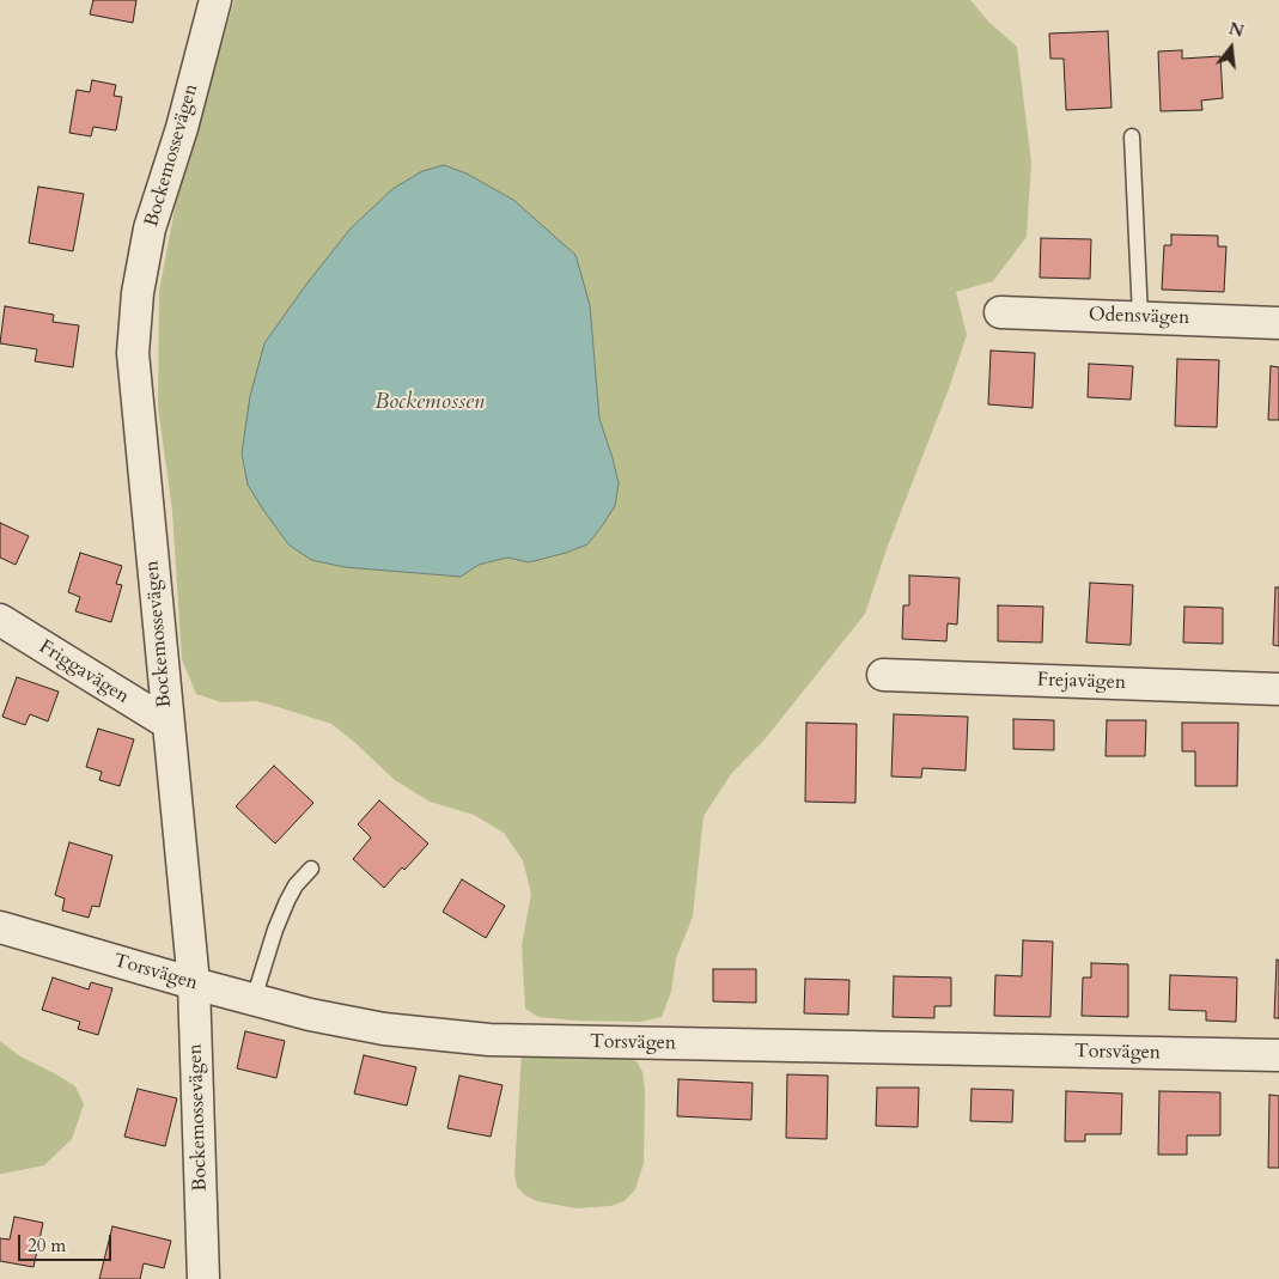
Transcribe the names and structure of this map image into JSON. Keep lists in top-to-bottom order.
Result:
{
  "streets": {
    "street": [
      "Bockemossevägen",
      "Odensvägen",
      "Friggavägen",
      "Frejavägen",
      "Torsvägen"
    ]
  },
  "crossings": [
    ["Bockemossevägen", "Friggavägen"],
    ["Bockemossevägen", "Torsvägen"]
  ],
  "water": ["Bockemossen"],
  "scale_bar": "20 m",
  "north": "top"
}
